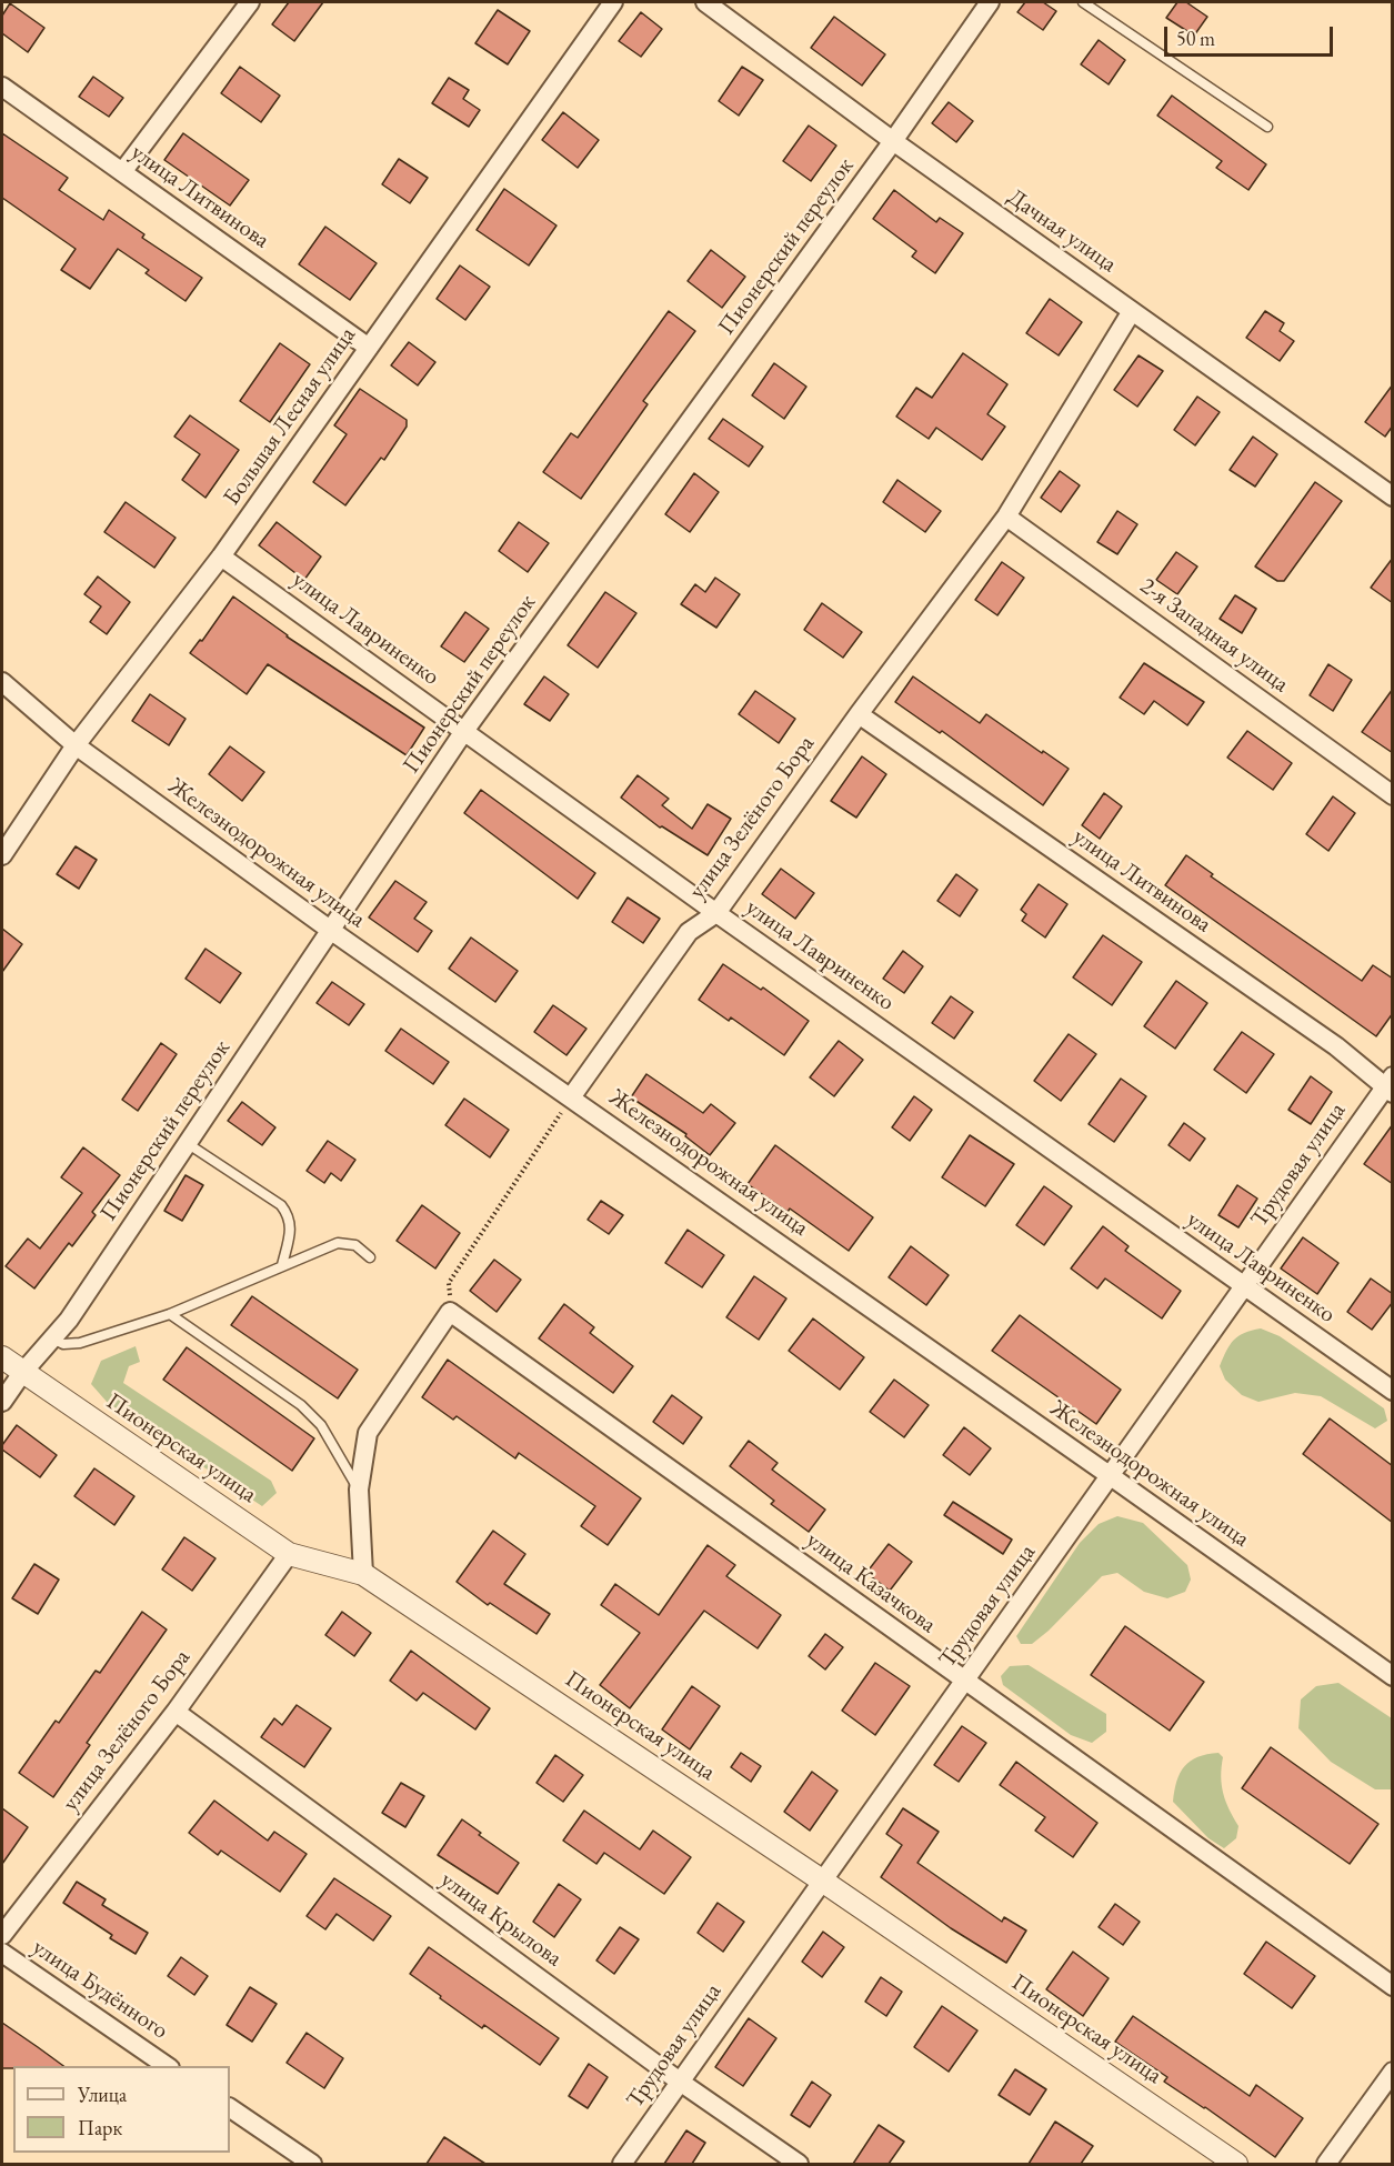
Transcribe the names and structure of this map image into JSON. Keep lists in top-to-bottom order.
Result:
{
  "streets": {
    "street": [
      "улица Литвинова",
      "Дачная улица",
      "Пионерский переулок",
      "Большая Лесная улица",
      "улица Лавриненко",
      "2-я Западная улица",
      "улица Зелёного Бора",
      "Железнодорожная улица",
      "Трудовая улица",
      "Пионерская улица",
      "улица Казачкова",
      "улица Крылова",
      "улица Будённого"
    ]
  },
  "crossings": [
    ["улица Литвинова", "Большая Лесная улица"],
    ["улица Литвинова", "улица Зелёного Бора"],
    ["улица Литвинова", "Трудовая улица"],
    ["Дачная улица", "Пионерский переулок"],
    ["Дачная улица", "улица Зелёного Бора"],
    ["Пионерский переулок", "улица Лавриненко"],
    ["Пионерский переулок", "Железнодорожная улица"],
    ["Пионерский переулок", "Пионерская улица"],
    ["Большая Лесная улица", "улица Лавриненко"],
    ["Большая Лесная улица", "Железнодорожная улица"],
    ["улица Лавриненко", "улица Зелёного Бора"],
    ["улица Лавриненко", "Трудовая улица"],
    ["2-я Западная улица", "улица Зелёного Бора"],
    ["улица Зелёного Бора", "Железнодорожная улица"],
    ["улица Зелёного Бора", "Пионерская улица"],
    ["улица Зелёного Бора", "улица Крылова"],
    ["Железнодорожная улица", "Трудовая улица"],
    ["Трудовая улица", "Пионерская улица"],
    ["Трудовая улица", "улица Казачкова"],
    ["Трудовая улица", "улица Крылова"]
  ],
  "legend": ["Улица", "Парк"],
  "scale_bar": "50 m"
}
